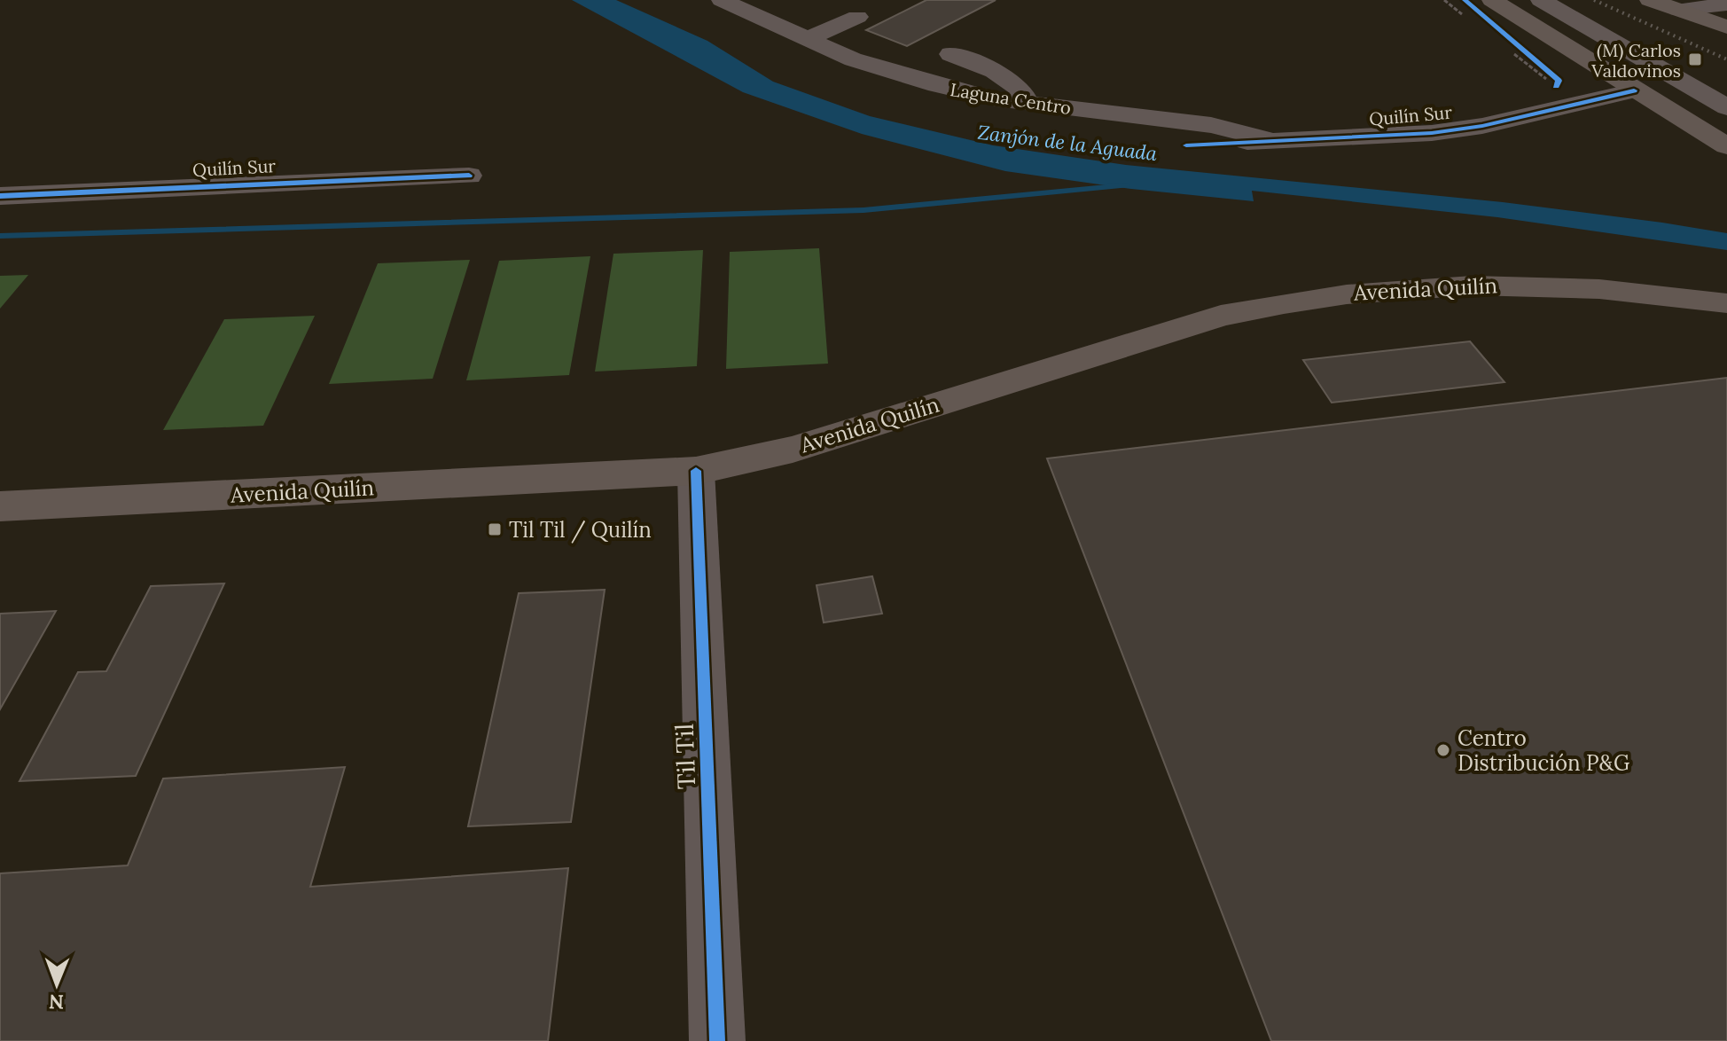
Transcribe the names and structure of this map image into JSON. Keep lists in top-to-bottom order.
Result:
{
  "streets": {
    "main road": ["Avenida Quilín"],
    "street": ["Laguna Centro", "Quilín Sur", "Til Til"]
  },
  "crossings": [
    ["Laguna Centro", "Quilín Sur"],
    ["Avenida Quilín", "Til Til"]
  ],
  "water": ["Zanjón de la Aguada"],
  "places": {
    "transit": ["(M) Carlos Valdovinos", "Til Til / Quilín"],
    "other": ["Centro Distribución P&G"]
  },
  "north": "bottom"
}
